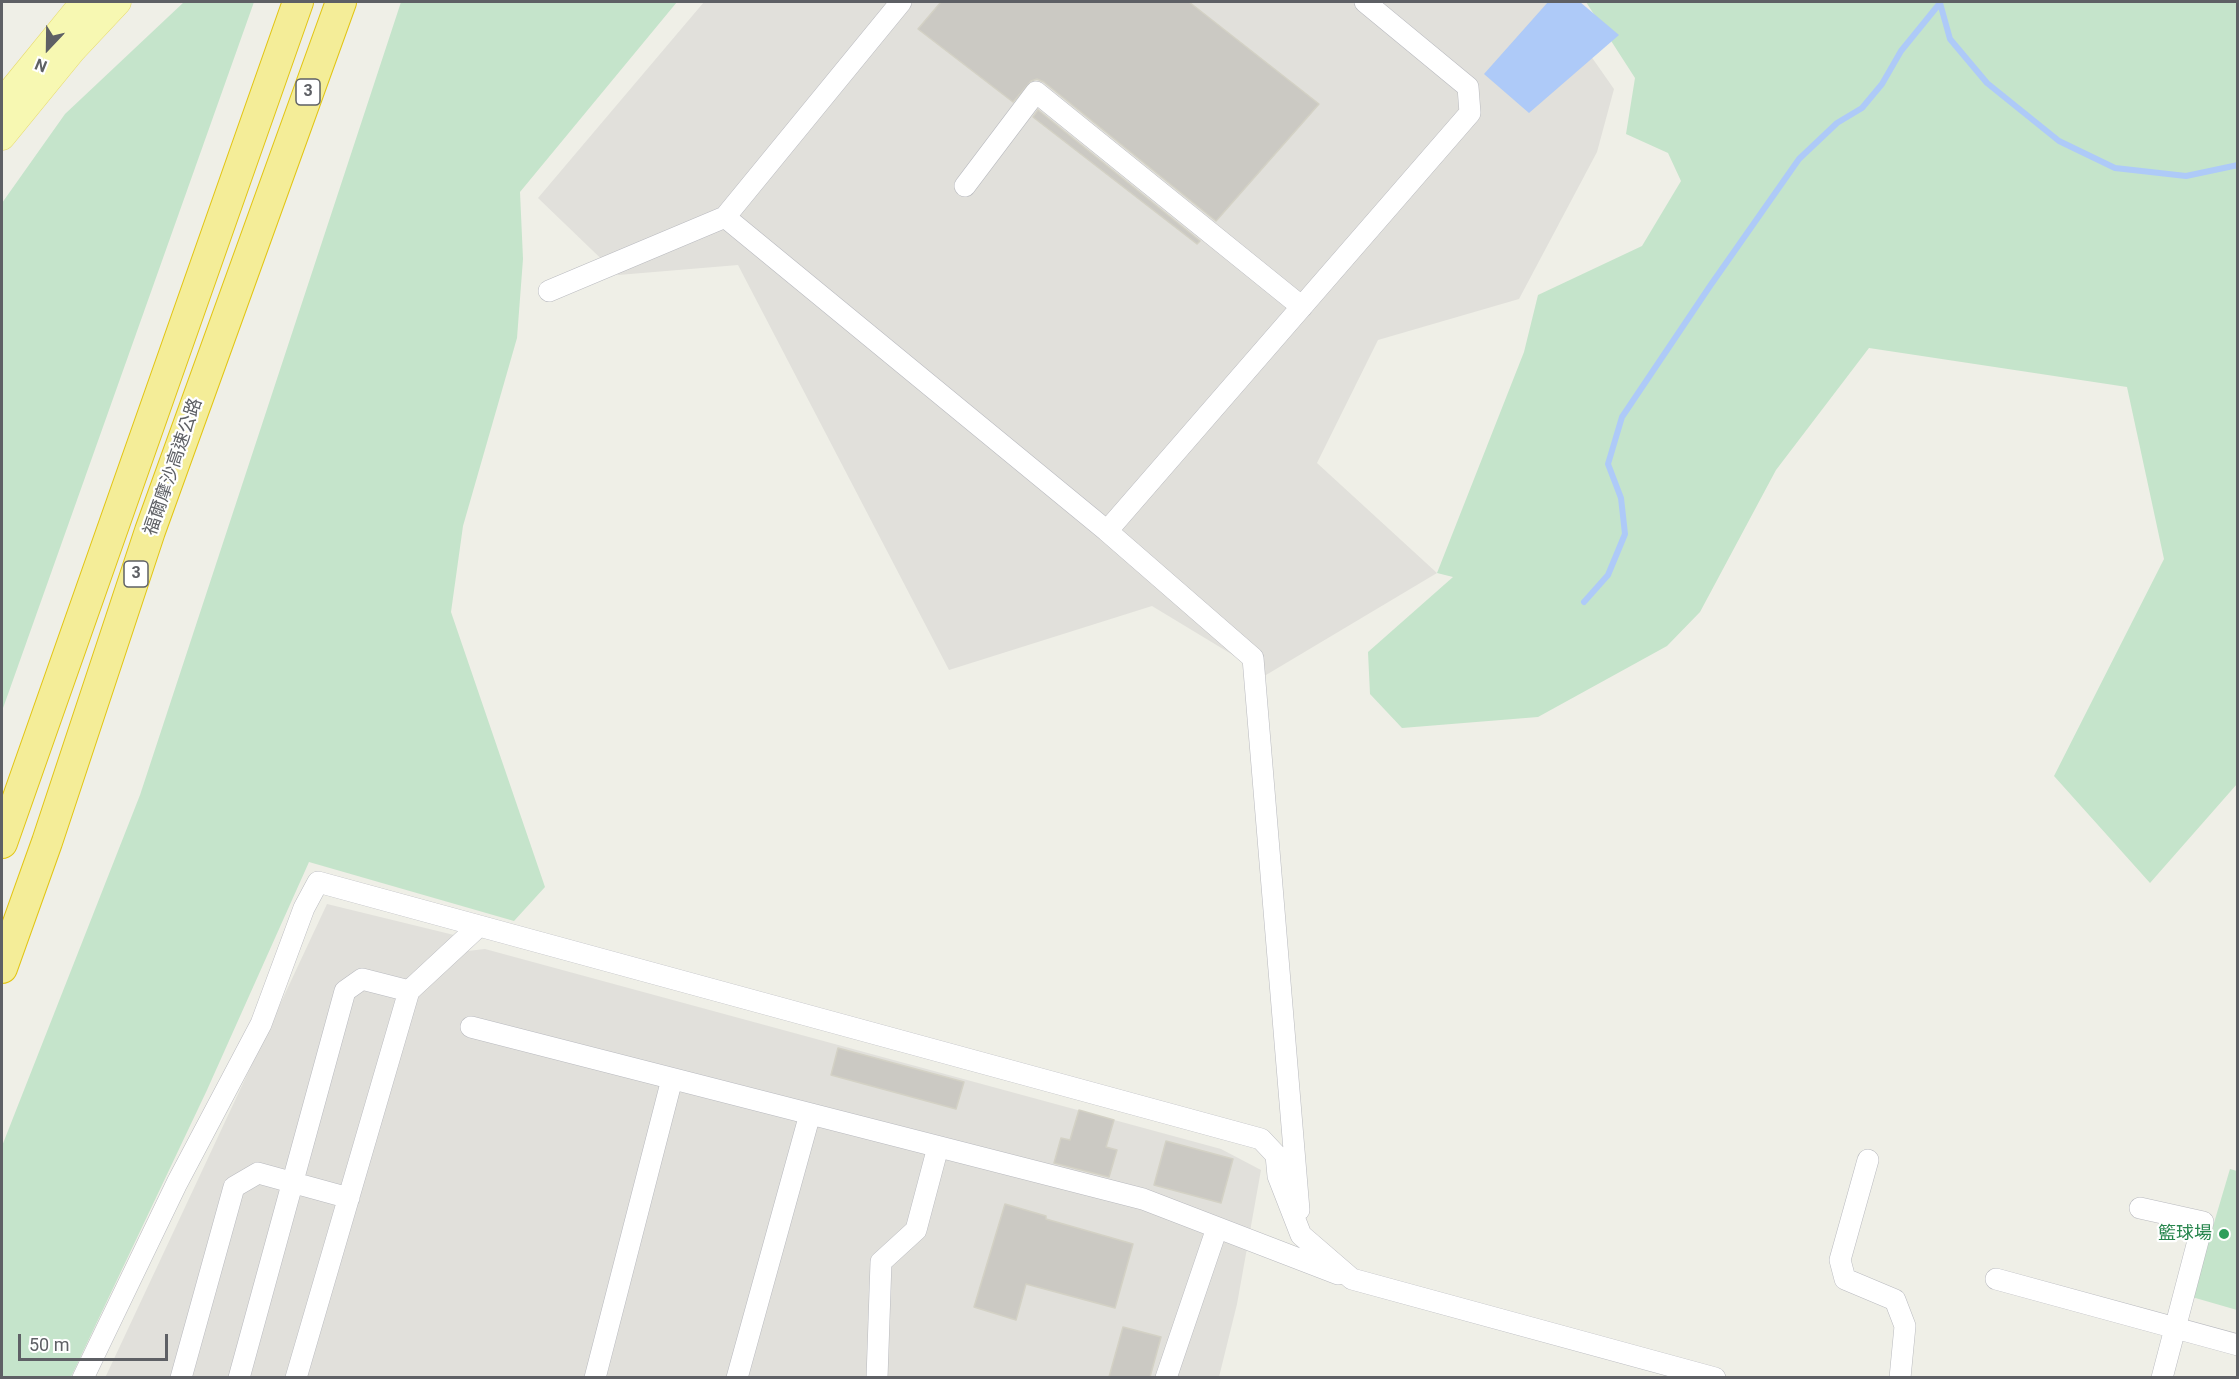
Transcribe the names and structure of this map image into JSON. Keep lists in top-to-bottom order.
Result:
{
  "streets": {
    "highway": ["3", "福爾摩沙高速公路"]
  },
  "places": ["籃球場"],
  "scale_bar": "50 m",
  "north": "bottom"
}
